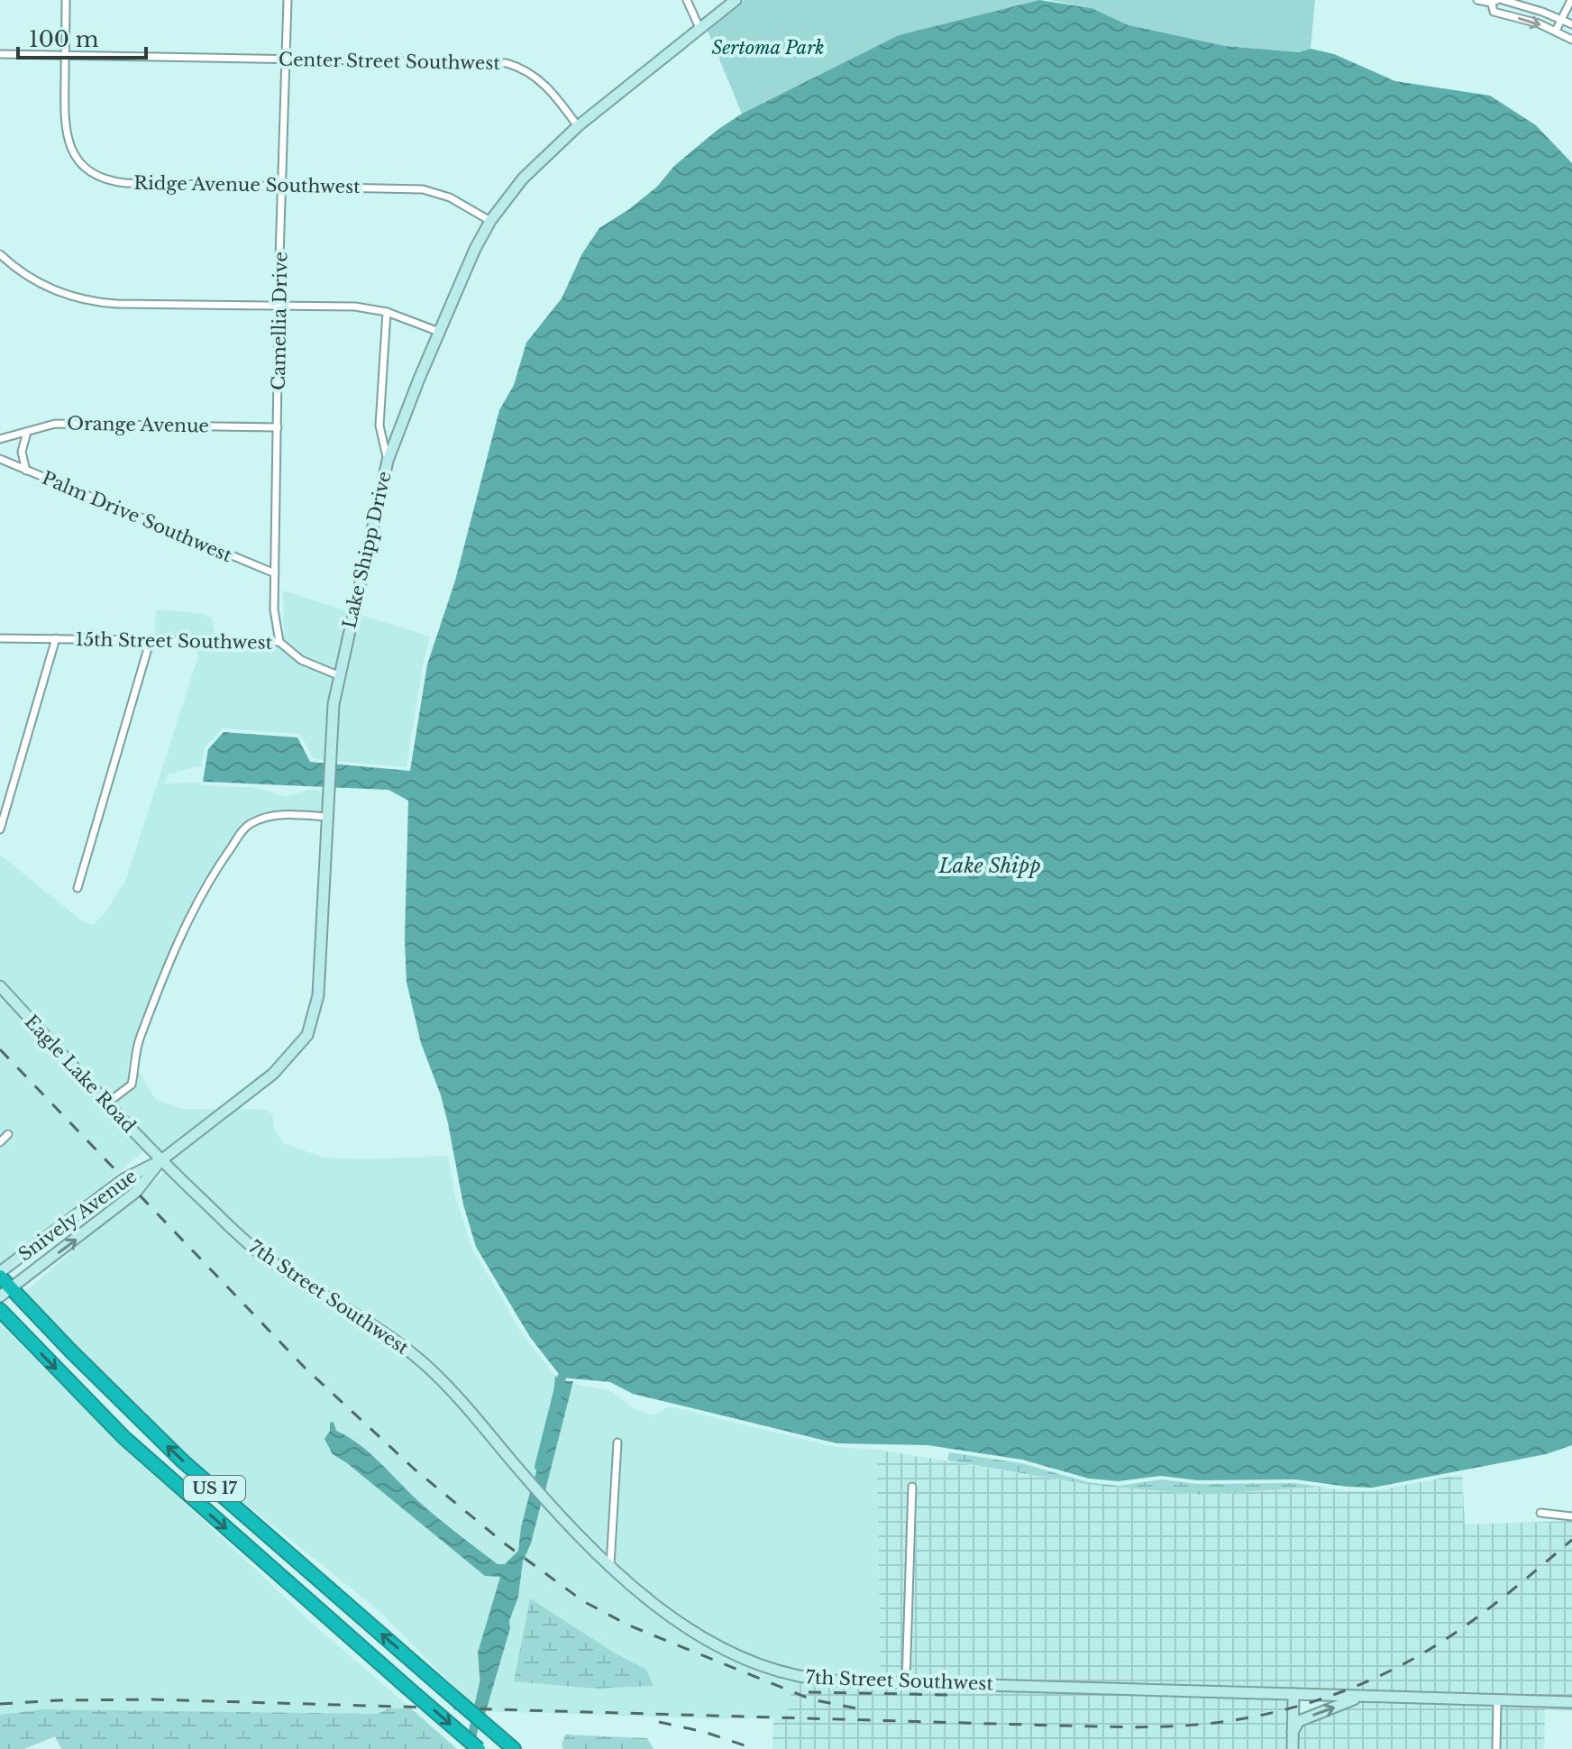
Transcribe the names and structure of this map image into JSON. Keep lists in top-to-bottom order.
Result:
{
  "streets": {
    "highway": ["US 17"],
    "street": [
      "Center Street Southwest",
      "Ridge Avenue Southwest",
      "Camellia Drive",
      "Orange Avenue",
      "Palm Drive Southwest",
      "Lake Shipp Drive",
      "15th Street Southwest",
      "Eagle Lake Road",
      "Snively Avenue",
      "7th Street Southwest"
    ]
  },
  "crossings": [
    ["Center Street Southwest", "Ridge Avenue Southwest"],
    ["Center Street Southwest", "Camellia Drive"],
    ["Center Street Southwest", "Lake Shipp Drive"],
    ["Ridge Avenue Southwest", "Camellia Drive"],
    ["Ridge Avenue Southwest", "Lake Shipp Drive"],
    ["Camellia Drive", "Orange Avenue"],
    ["Camellia Drive", "Palm Drive Southwest"],
    ["Camellia Drive", "15th Street Southwest"],
    ["Lake Shipp Drive", "15th Street Southwest"],
    ["Lake Shipp Drive", "Eagle Lake Road"],
    ["Lake Shipp Drive", "Snively Avenue"],
    ["Lake Shipp Drive", "7th Street Southwest"],
    ["Eagle Lake Road", "Snively Avenue"],
    ["Eagle Lake Road", "7th Street Southwest"],
    ["Snively Avenue", "7th Street Southwest"],
    ["Snively Avenue", "US 17"]
  ],
  "water": ["Lake Shipp"],
  "parks": ["Sertoma Park"],
  "scale_bar": "100 m"
}
